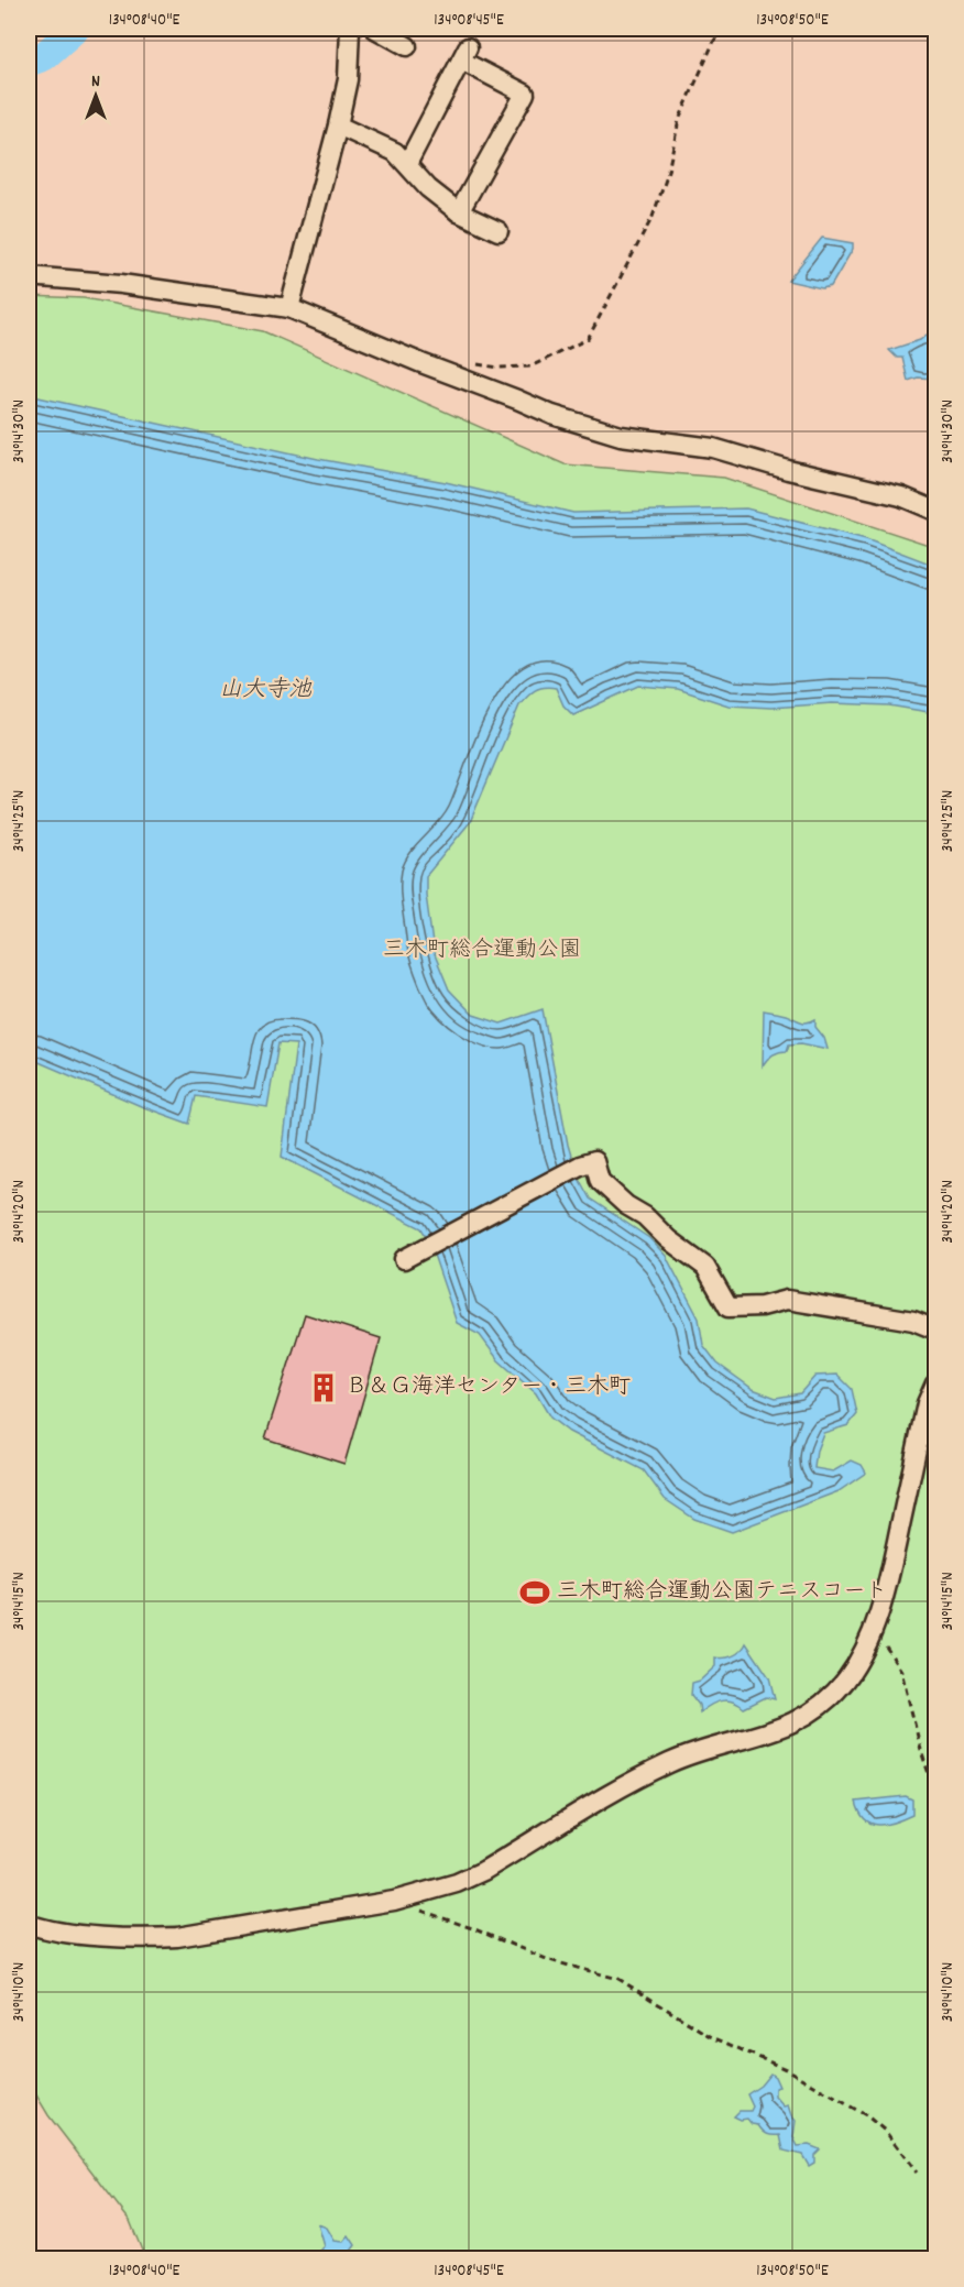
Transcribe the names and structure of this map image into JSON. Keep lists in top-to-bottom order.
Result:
{
  "water": ["山大寺池"],
  "parks": ["三木町総合運動公園"],
  "places": {
    "building": ["Ｂ＆Ｇ海洋センター・三木町"],
    "sports": ["三木町総合運動公園テニスコート"]
  },
  "north": "top",
  "coordinates": [
    "134°08'40\"E",
    "134°08'45\"E",
    "134°08'50\"E",
    "34°14'30\"N",
    "34°14'25\"N",
    "34°14'20\"N",
    "34°14'15\"N",
    "34°14'10\"N"
  ]
}
